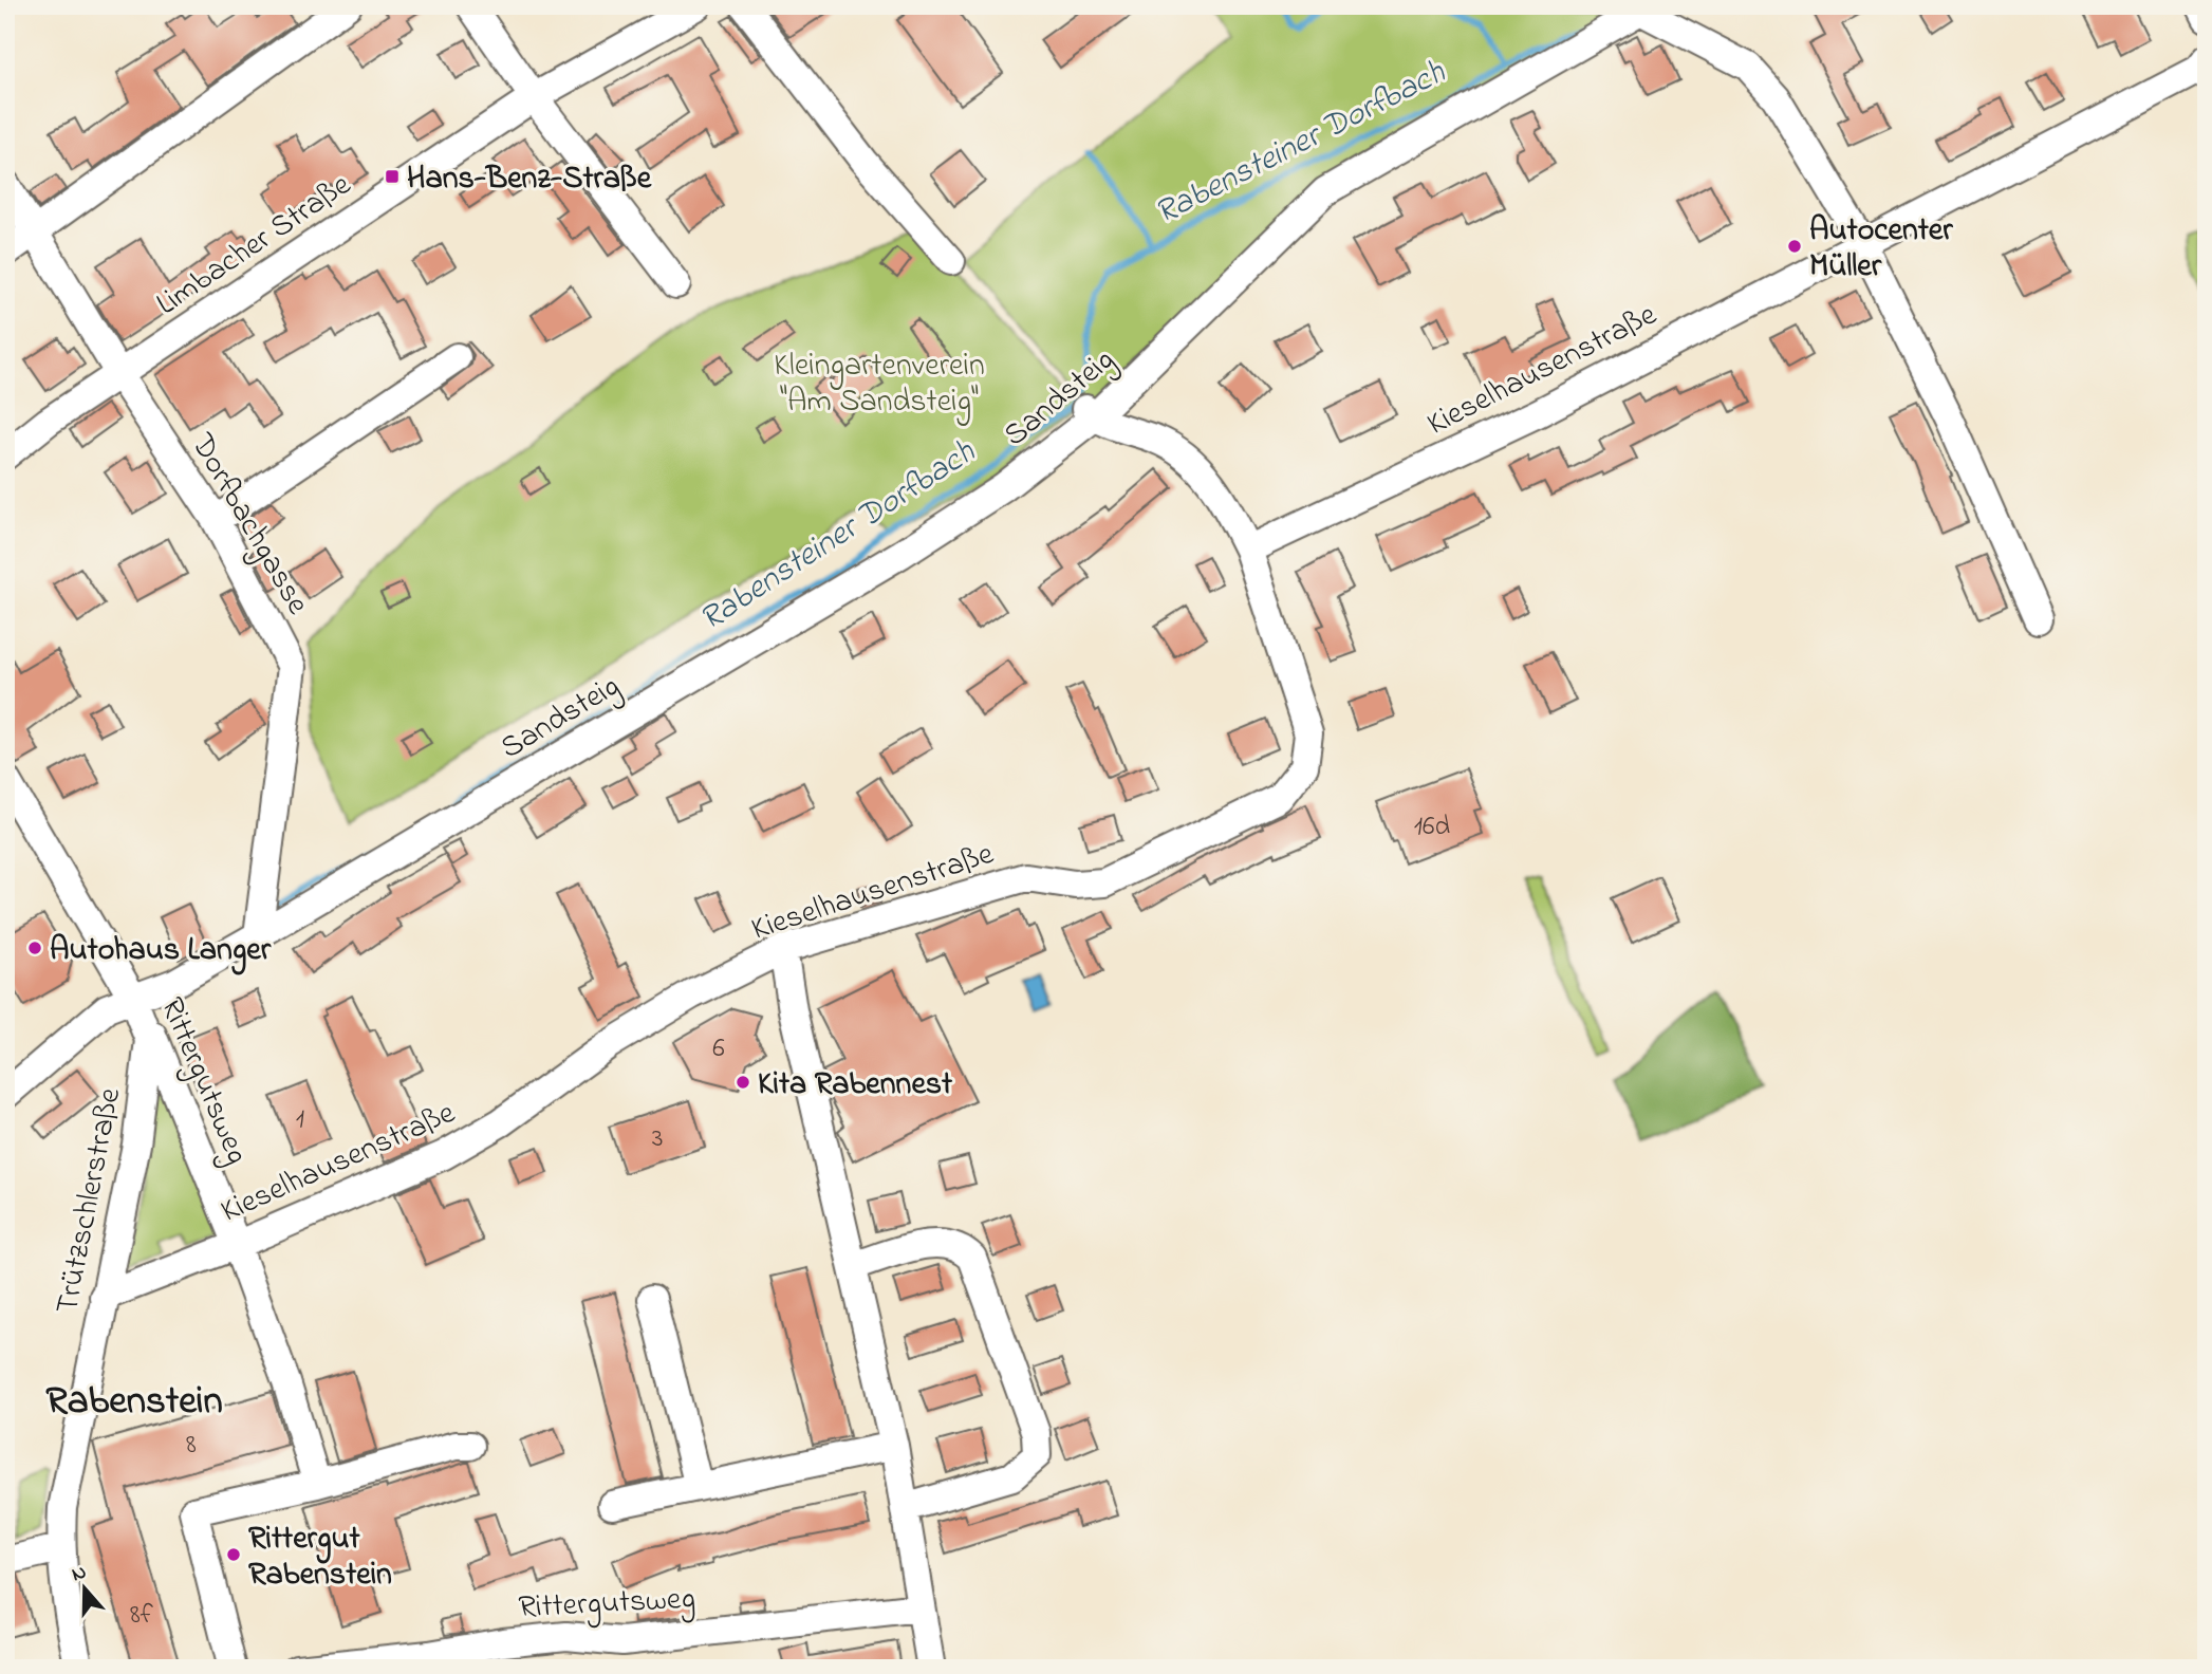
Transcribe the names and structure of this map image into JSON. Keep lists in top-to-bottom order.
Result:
{
  "streets": {
    "street": [
      "Limbacher Straße",
      "Kieselhausenstraße",
      "Sandsteig",
      "Dorfbachgasse",
      "Rittergutsweg",
      "Trützschlerstraße"
    ]
  },
  "crossings": [
    ["Limbacher Straße", "Dorfbachgasse"],
    ["Kieselhausenstraße", "Sandsteig"],
    ["Kieselhausenstraße", "Rittergutsweg"],
    ["Kieselhausenstraße", "Trützschlerstraße"],
    ["Sandsteig", "Dorfbachgasse"],
    ["Sandsteig", "Rittergutsweg"],
    ["Sandsteig", "Trützschlerstraße"],
    ["Rittergutsweg", "Trützschlerstraße"]
  ],
  "districts": ["Rabenstein"],
  "water": ["Rabensteiner Dorfbach"],
  "parks": ["Kleingartenverein \"Am Sandsteig\""],
  "places": {
    "transit": ["Hans-Benz-Straße"],
    "other": [
      "Autocenter Müller",
      "Autohaus Langer",
      "Kita Rabennest",
      "Rittergut Rabenstein"
    ]
  },
  "house_numbers": [
    "16d",
    "6",
    "1",
    "3",
    "8",
    "8f"
  ],
  "north": "top"
}
